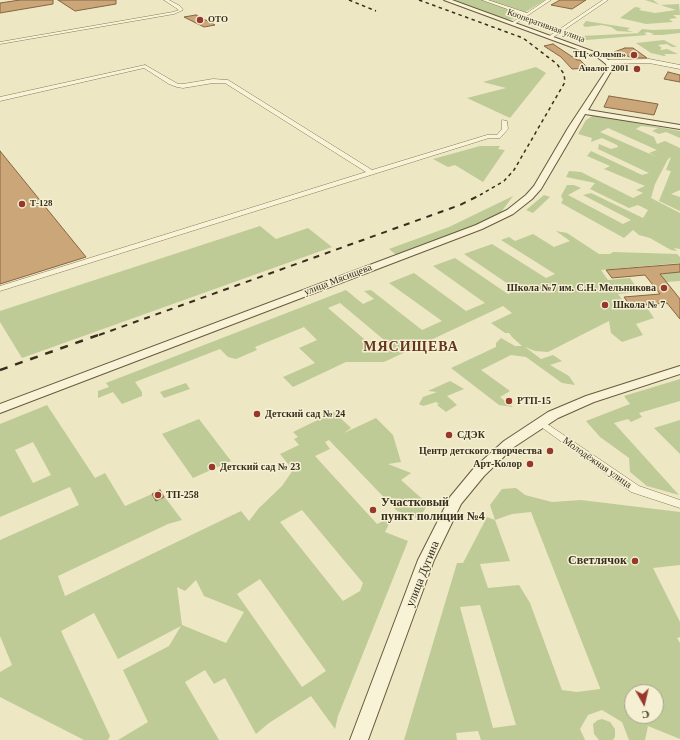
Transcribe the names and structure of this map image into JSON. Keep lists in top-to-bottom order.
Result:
{
  "streets": {
    "main road": ["Кооперативная улица", "улица Мясищева", "улица Дугина"],
    "street": ["Молодёжная улица"]
  },
  "crossings": [
    ["Кооперативная улица", "улица Мясищева"],
    ["Молодёжная улица", "улица Дугина"]
  ],
  "districts": ["МЯСИЩЕВА"],
  "places": [
    "ОТО",
    "ТЦ «Олимп»",
    "Аналог 2001",
    "Т-128",
    "Школа №7 им. С.Н. Мельникова",
    "Школа № 7",
    "РТП-15",
    "Детский сад № 24",
    "СДЭК",
    "Центр детского творчества",
    "Арт-Колор",
    "Детский сад № 23",
    "ТП-258",
    "Участковый пункт полиции №4",
    "Светлячок"
  ],
  "north": "bottom"
}
